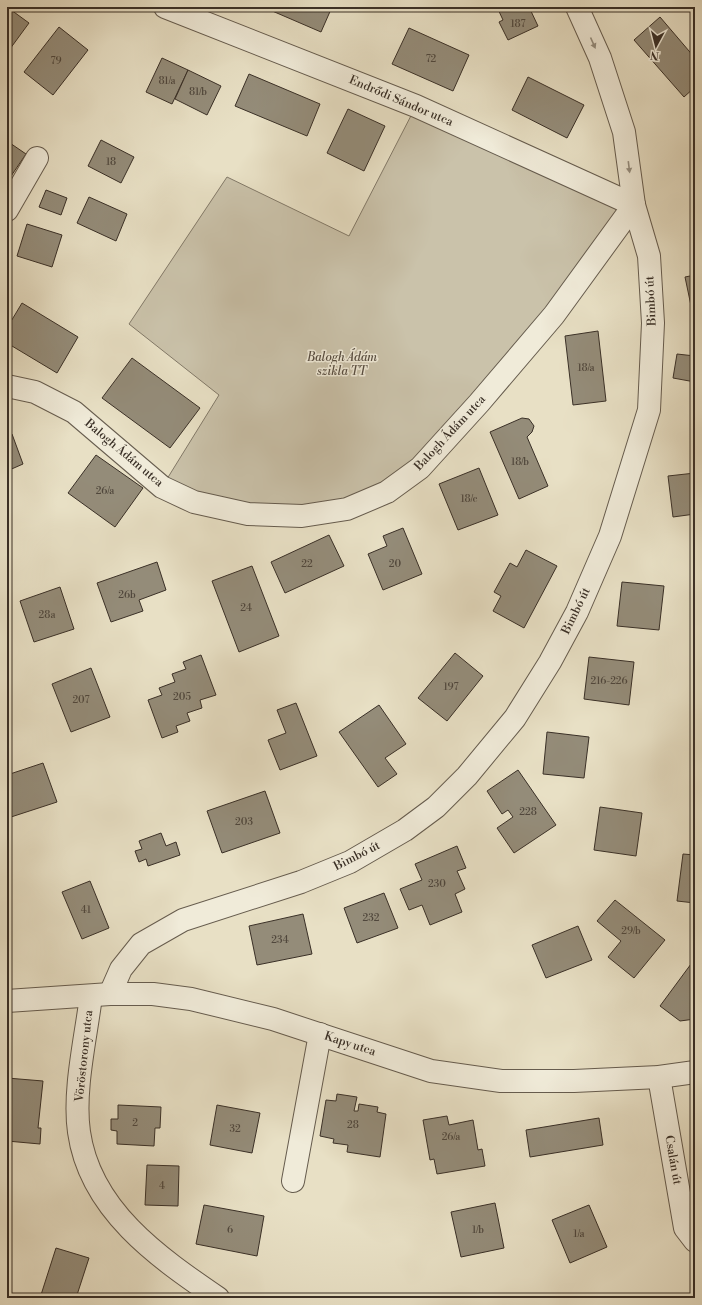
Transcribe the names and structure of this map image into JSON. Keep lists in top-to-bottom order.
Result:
{
  "streets": {
    "street": [
      "Endrődi Sándor utca",
      "Bimbó út",
      "Balogh Ádám utca",
      "Kapy utca",
      "Vöröstorony utca",
      "Csalán út"
    ]
  },
  "crossings": [
    ["Endrődi Sándor utca", "Bimbó út"],
    ["Endrődi Sándor utca", "Balogh Ádám utca"],
    ["Bimbó út", "Balogh Ádám utca"],
    ["Bimbó út", "Kapy utca"],
    ["Bimbó út", "Vöröstorony utca"],
    ["Kapy utca", "Vöröstorony utca"],
    ["Kapy utca", "Csalán út"]
  ],
  "parks": ["Balogh Ádám szikla TT"],
  "house_numbers": [
    "187",
    "72",
    "79",
    "81/a",
    "81/b",
    "18",
    "18/a",
    "18/b",
    "26/a",
    "18/c",
    "22",
    "20",
    "26b",
    "24",
    "28a",
    "216-226",
    "197",
    "205",
    "207",
    "228",
    "203",
    "230",
    "41",
    "232",
    "29/b",
    "234",
    "2",
    "28",
    "32",
    "26/a",
    "4",
    "6",
    "1/b",
    "1/a"
  ],
  "north": "bottom"
}
